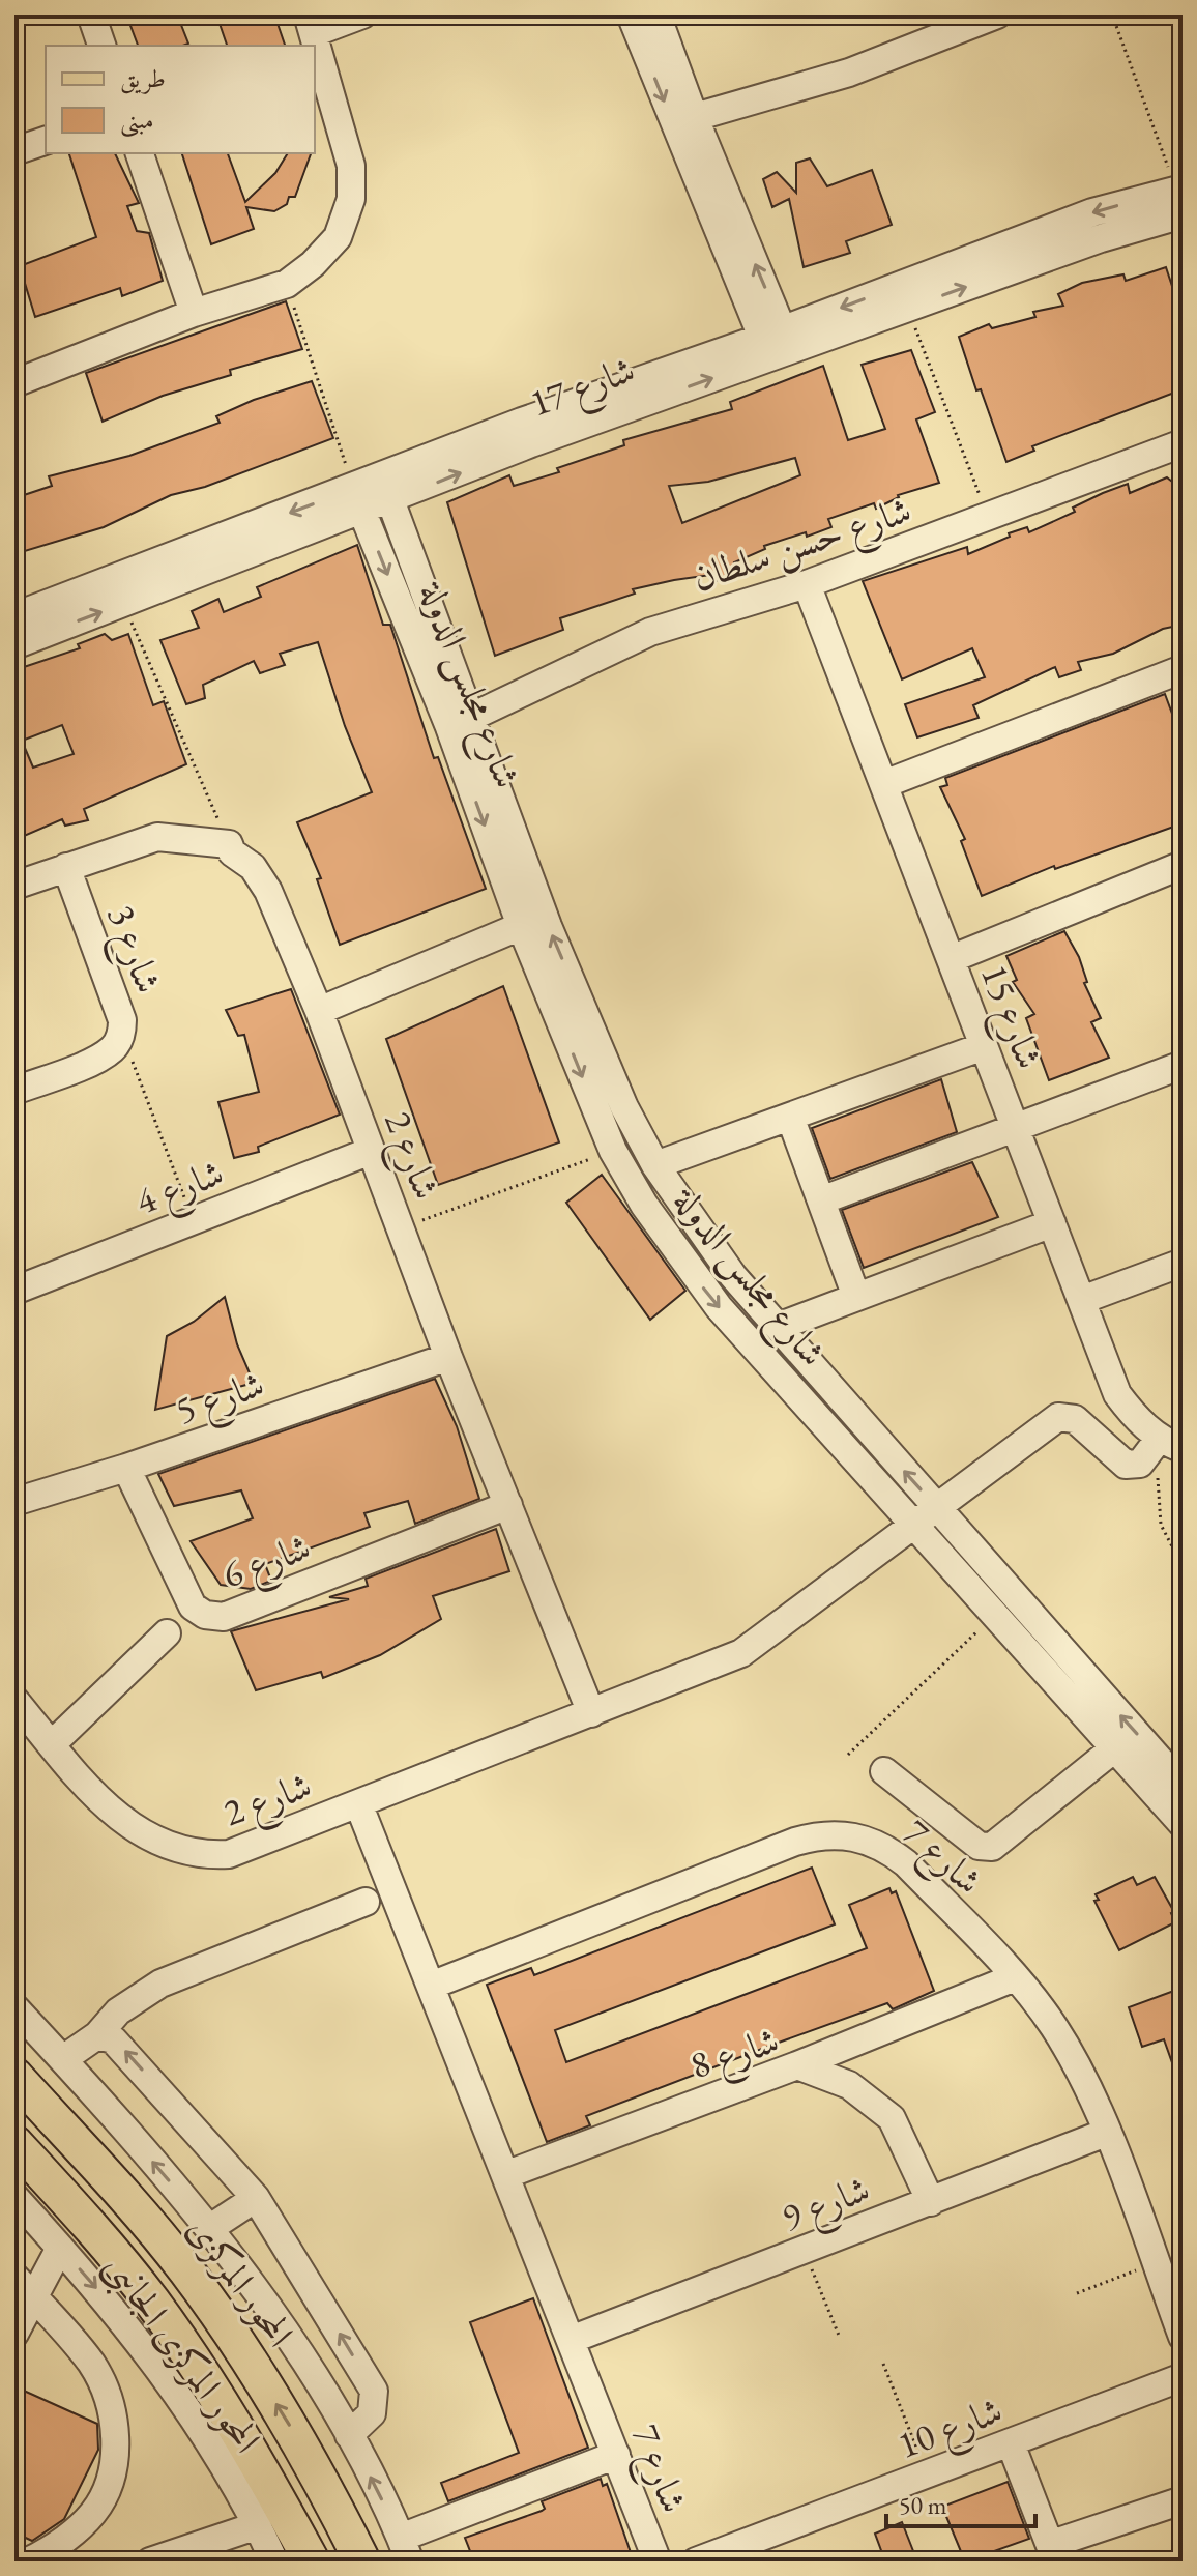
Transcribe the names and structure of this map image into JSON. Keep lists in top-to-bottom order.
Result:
{
  "streets": {
    "main road": ["المحور المركزى"],
    "street": [
      "شارع 17",
      "شارع حسن سلطان",
      "شارع مجلس الدولة",
      "شارع 3",
      "شارع 15",
      "شارع 2",
      "شارع 4",
      "شارع 5",
      "شارع 6",
      "شارع 7",
      "شارع 8",
      "شارع 9",
      "المحور المركزى الجانبى",
      "شارع 10"
    ]
  },
  "crossings": [
    ["شارع 17", "شارع مجلس الدولة"],
    ["شارع حسن سلطان", "شارع مجلس الدولة"],
    ["شارع حسن سلطان", "شارع 15"],
    ["شارع مجلس الدولة", "شارع 2"],
    ["شارع 15", "شارع 2"],
    ["شارع 2", "شارع 4"],
    ["شارع 2", "شارع 5"],
    ["شارع 2", "شارع 6"],
    ["شارع 2", "شارع 7"],
    ["شارع 5", "شارع 6"],
    ["شارع 7", "شارع 8"],
    ["شارع 7", "شارع 9"],
    ["شارع 8", "شارع 9"]
  ],
  "legend": ["طريق", "مبنى"],
  "scale_bar": "50 m"
}
